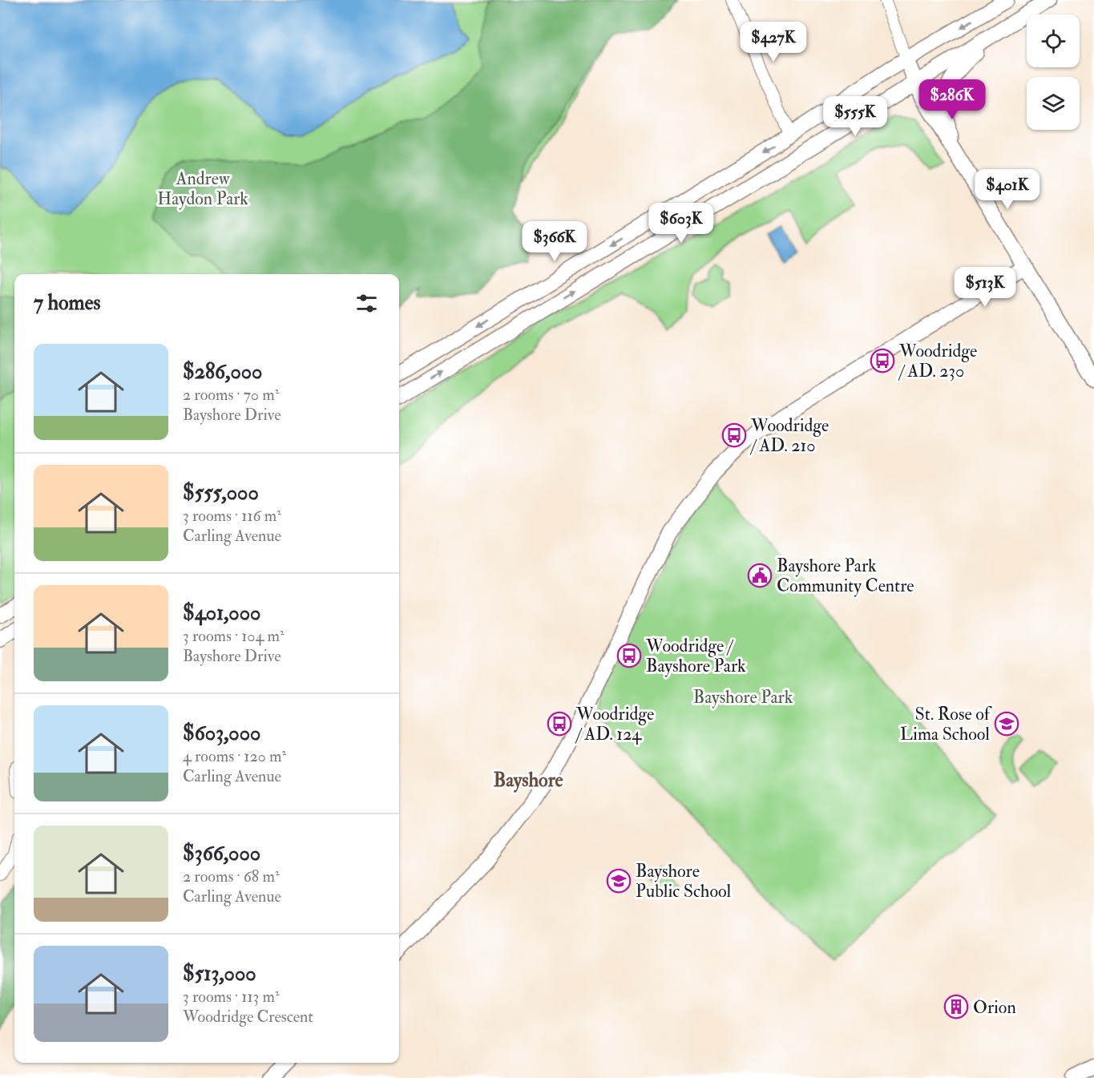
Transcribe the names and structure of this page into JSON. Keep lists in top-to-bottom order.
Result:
{
  "districts": ["Bayshore"],
  "parks": ["Andrew Haydon Park", "Bayshore Park"],
  "places": {
    "bus stop": [
      "Woodridge / AD. 230",
      "Woodridge / AD. 210",
      "Woodridge / Bayshore Park",
      "Woodridge / AD. 124"
    ],
    "public building": ["Bayshore Park Community Centre"],
    "school or university": ["St. Rose of Lima School", "Bayshore Public School"],
    "building": ["Orion"]
  },
  "page": {
    "price": [
      "$427K",
      "$286K",
      "$555K",
      "$401K",
      "$603K",
      "$366K",
      "$513K"
    ],
    "heading": "7 homes",
    "list": [
      {
        "name": "$286,000",
        "note": "2 rooms · 70 m² · Bayshore Drive"
      },
      {
        "name": "$555,000",
        "note": "3 rooms · 116 m² · Carling Avenue"
      },
      {
        "name": "$401,000",
        "note": "3 rooms · 104 m² · Bayshore Drive"
      },
      {
        "name": "$603,000",
        "note": "4 rooms · 120 m² · Carling Avenue"
      },
      {
        "name": "$366,000",
        "note": "2 rooms · 68 m² · Carling Avenue"
      },
      {
        "name": "$513,000",
        "note": "3 rooms · 113 m² · Woodridge Crescent"
      }
    ]
  }
}
